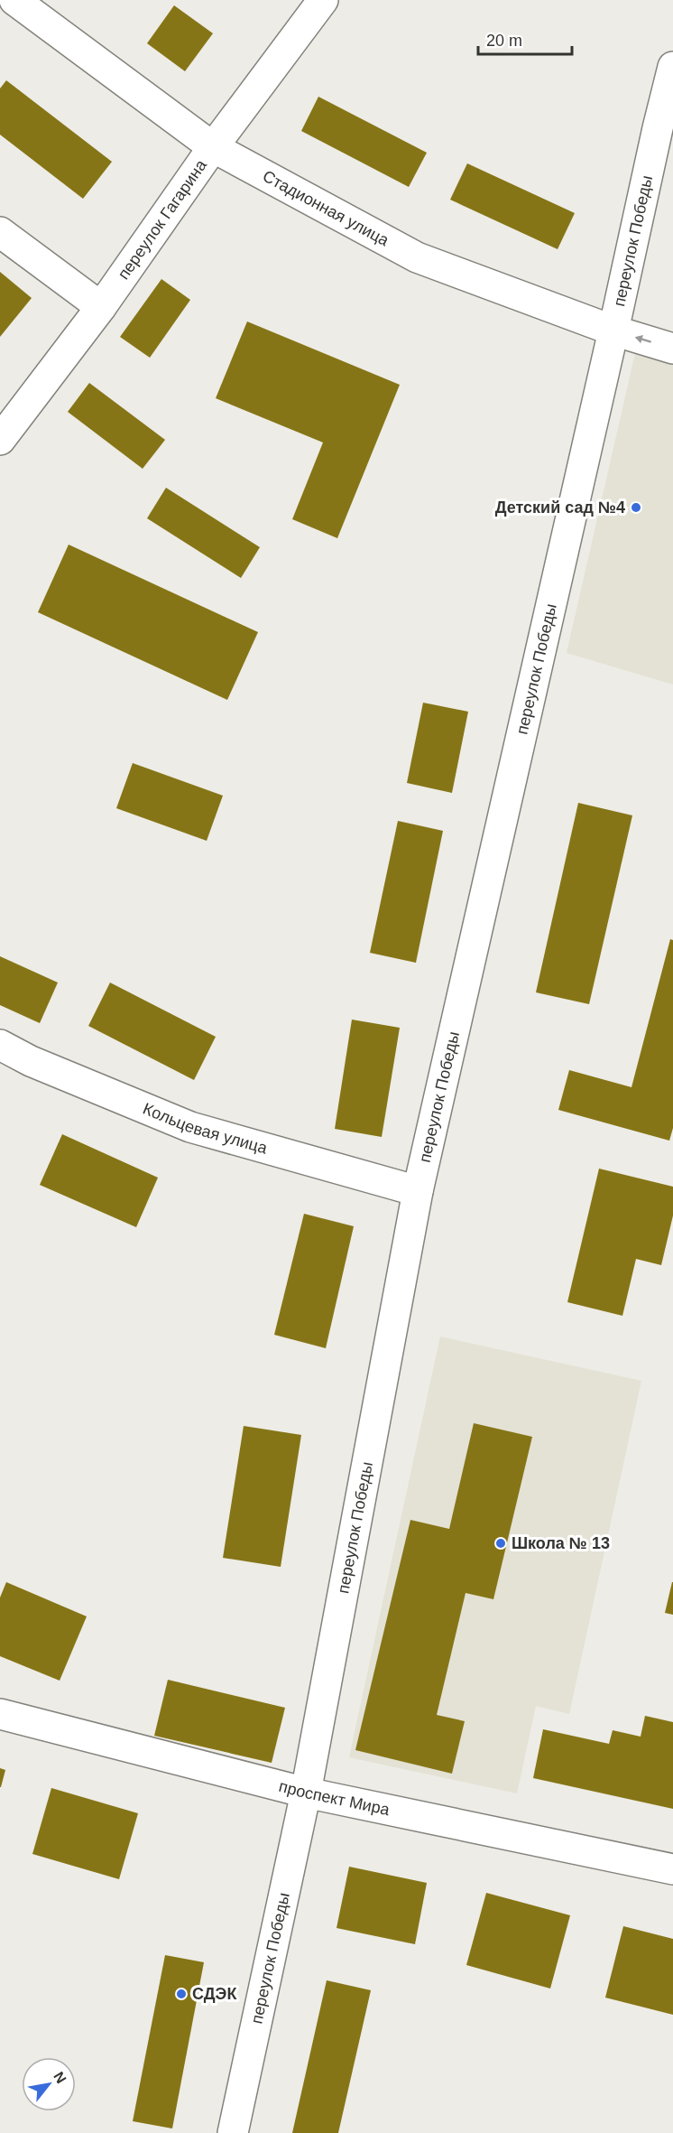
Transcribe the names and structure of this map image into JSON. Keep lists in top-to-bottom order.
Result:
{
  "streets": {
    "street": [
      "Стадионная улица",
      "переулок Гагарина",
      "переулок Победы",
      "Кольцевая улица",
      "проспект Мира"
    ]
  },
  "crossings": [
    ["Стадионная улица", "переулок Гагарина"],
    ["Стадионная улица", "переулок Победы"],
    ["переулок Победы", "Кольцевая улица"],
    ["переулок Победы", "проспект Мира"]
  ],
  "places": ["Детский сад №4", "Школа № 13", "СДЭК"],
  "scale_bar": "20 m",
  "north": "top right"
}
